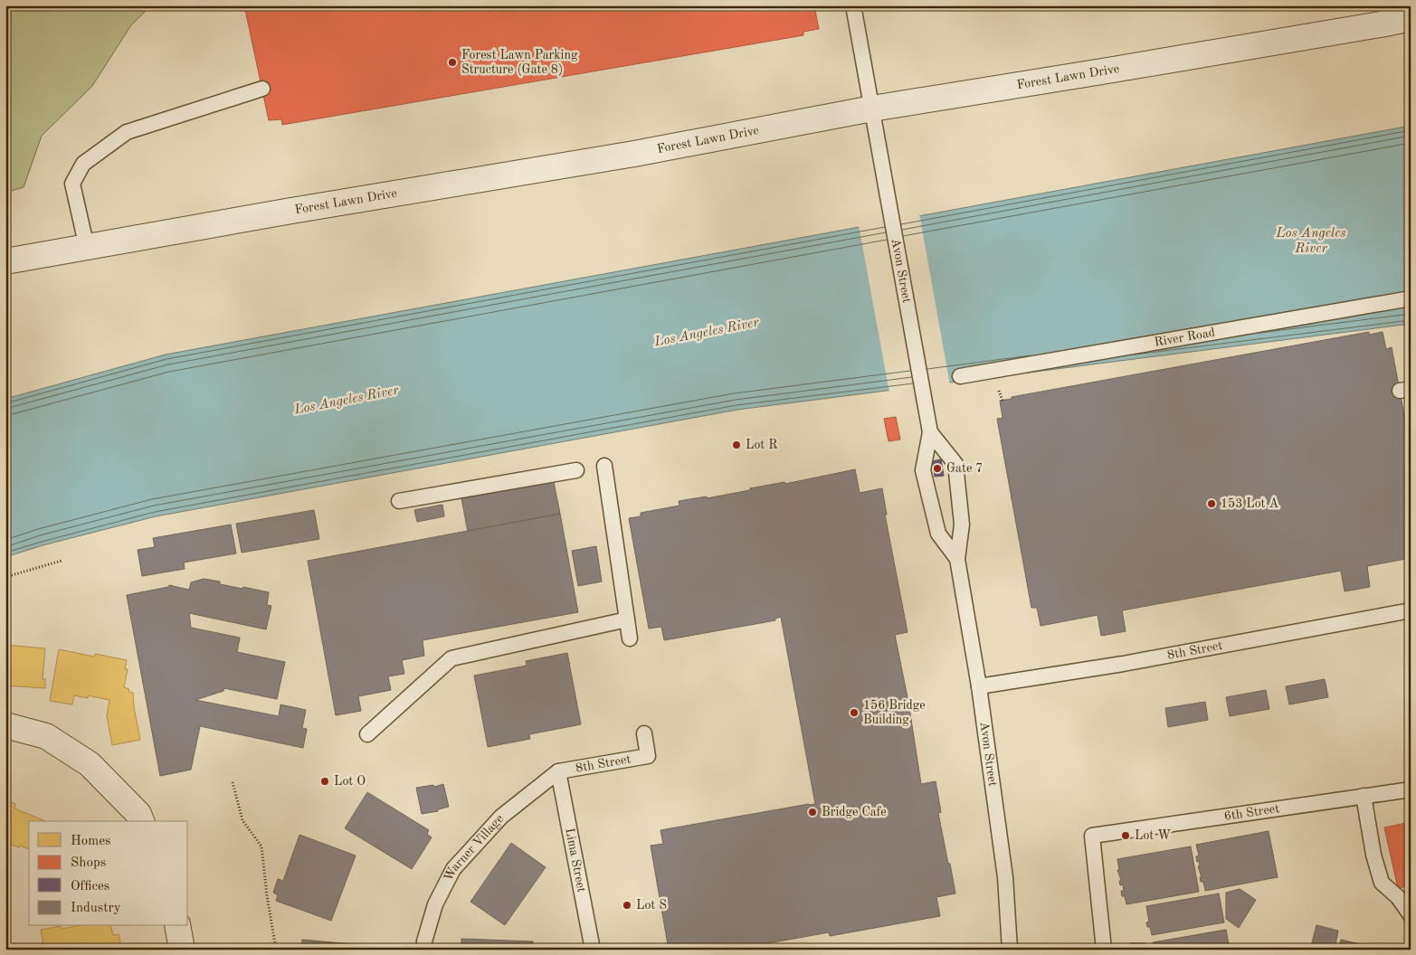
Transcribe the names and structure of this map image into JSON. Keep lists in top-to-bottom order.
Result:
{
  "streets": {
    "street": ["Forest Lawn Drive"],
    "lane": [
      "Avon Street",
      "River Road",
      "8th Street",
      "6th Street",
      "Warner Village",
      "Lima Street"
    ]
  },
  "crossings": [
    ["Forest Lawn Drive", "Avon Street"],
    ["Avon Street", "8th Street"],
    ["8th Street", "Warner Village"],
    ["8th Street", "Lima Street"],
    ["Warner Village", "Lima Street"]
  ],
  "water": ["Los Angeles River"],
  "places": [
    "Forest Lawn Parking Structure (Gate 8)",
    "Lot R",
    "Gate 7",
    "153 Lot A",
    "156 Bridge Building",
    "Lot O",
    "Bridge Cafe",
    "Lot W",
    "Lot S"
  ],
  "legend": [
    "Homes",
    "Shops",
    "Offices",
    "Industry"
  ]
}
